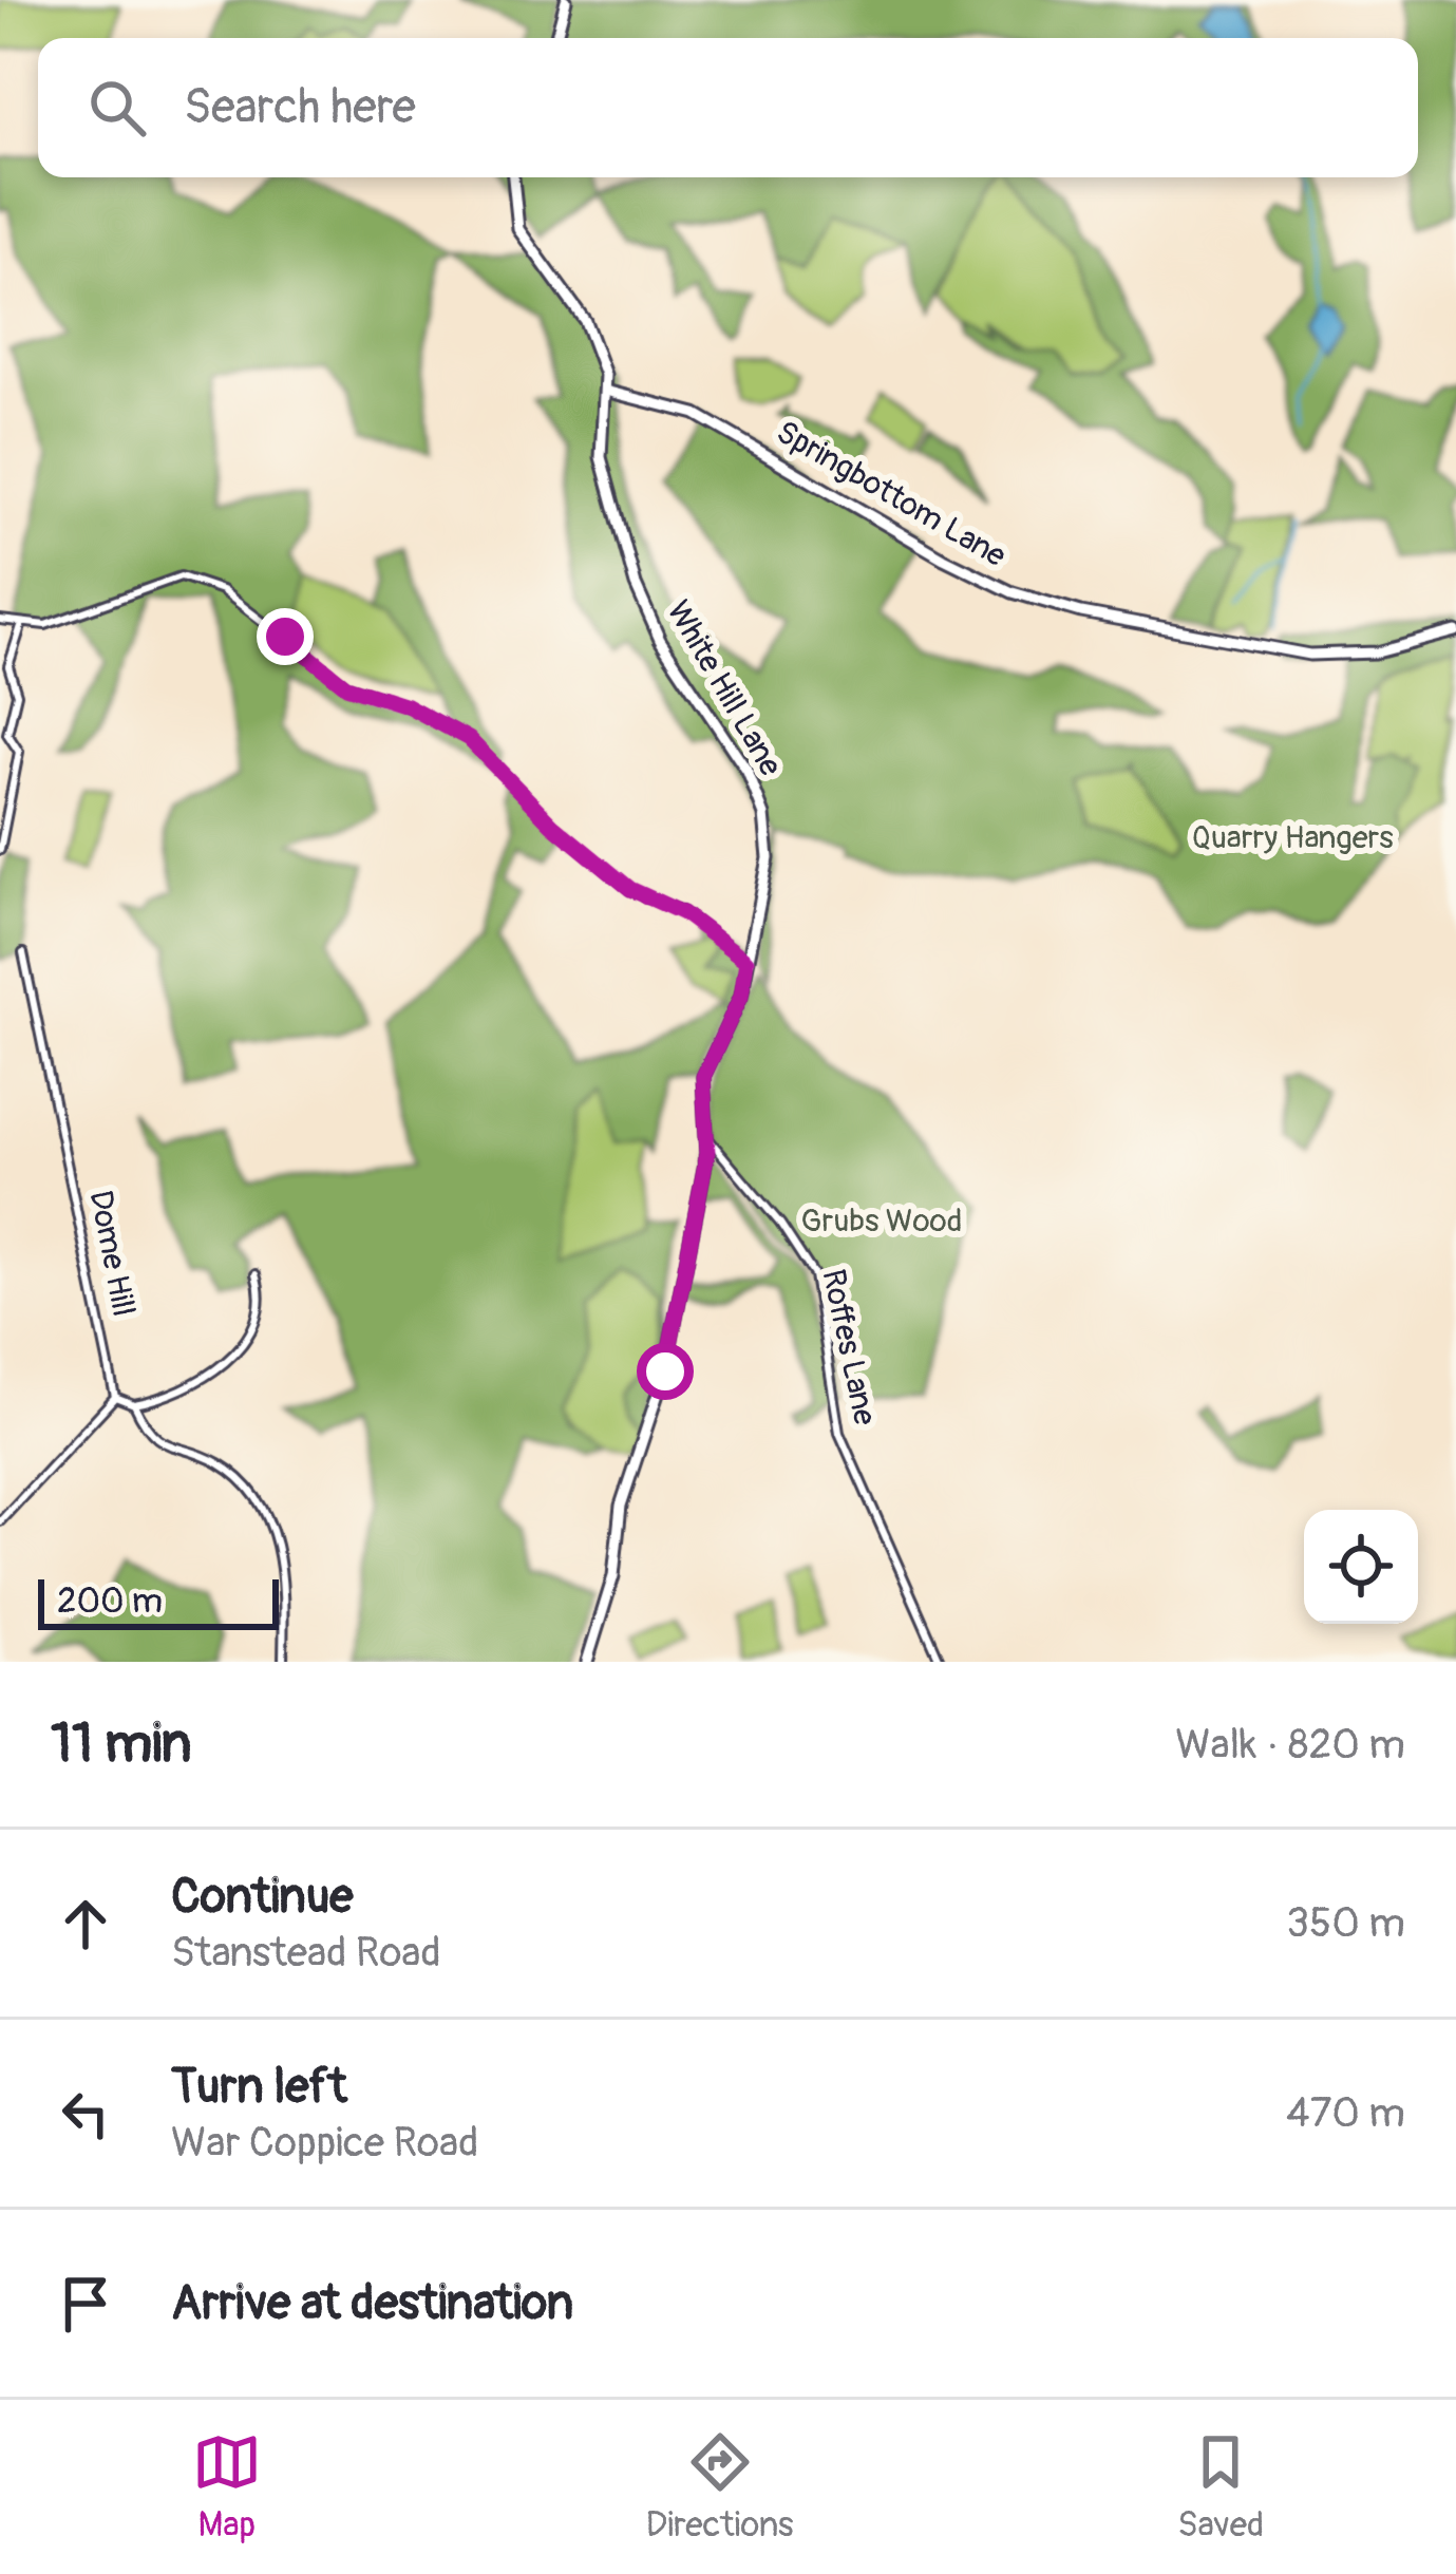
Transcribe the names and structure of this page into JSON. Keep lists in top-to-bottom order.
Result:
{
  "streets": {
    "street": [
      "Springbottom Lane",
      "White Hill Lane",
      "Dome Hill",
      "Roffes Lane"
    ]
  },
  "crossings": [
    ["Springbottom Lane", "White Hill Lane"],
    ["White Hill Lane", "Roffes Lane"]
  ],
  "parks": ["Quarry Hangers", "Grubs Wood"],
  "scale_bar": "200 m",
  "page": {
    "search": "Search here",
    "scale": "200 m",
    "heading": ["11 min", "Walk · 820 m"],
    "list": [
      ["Continue", "Stanstead Road", "350 m"],
      ["Turn left", "War Coppice Road", "470 m"],
      "Arrive at destination"
    ],
    "nav": ["Map", "Directions", "Saved"]
  }
}
